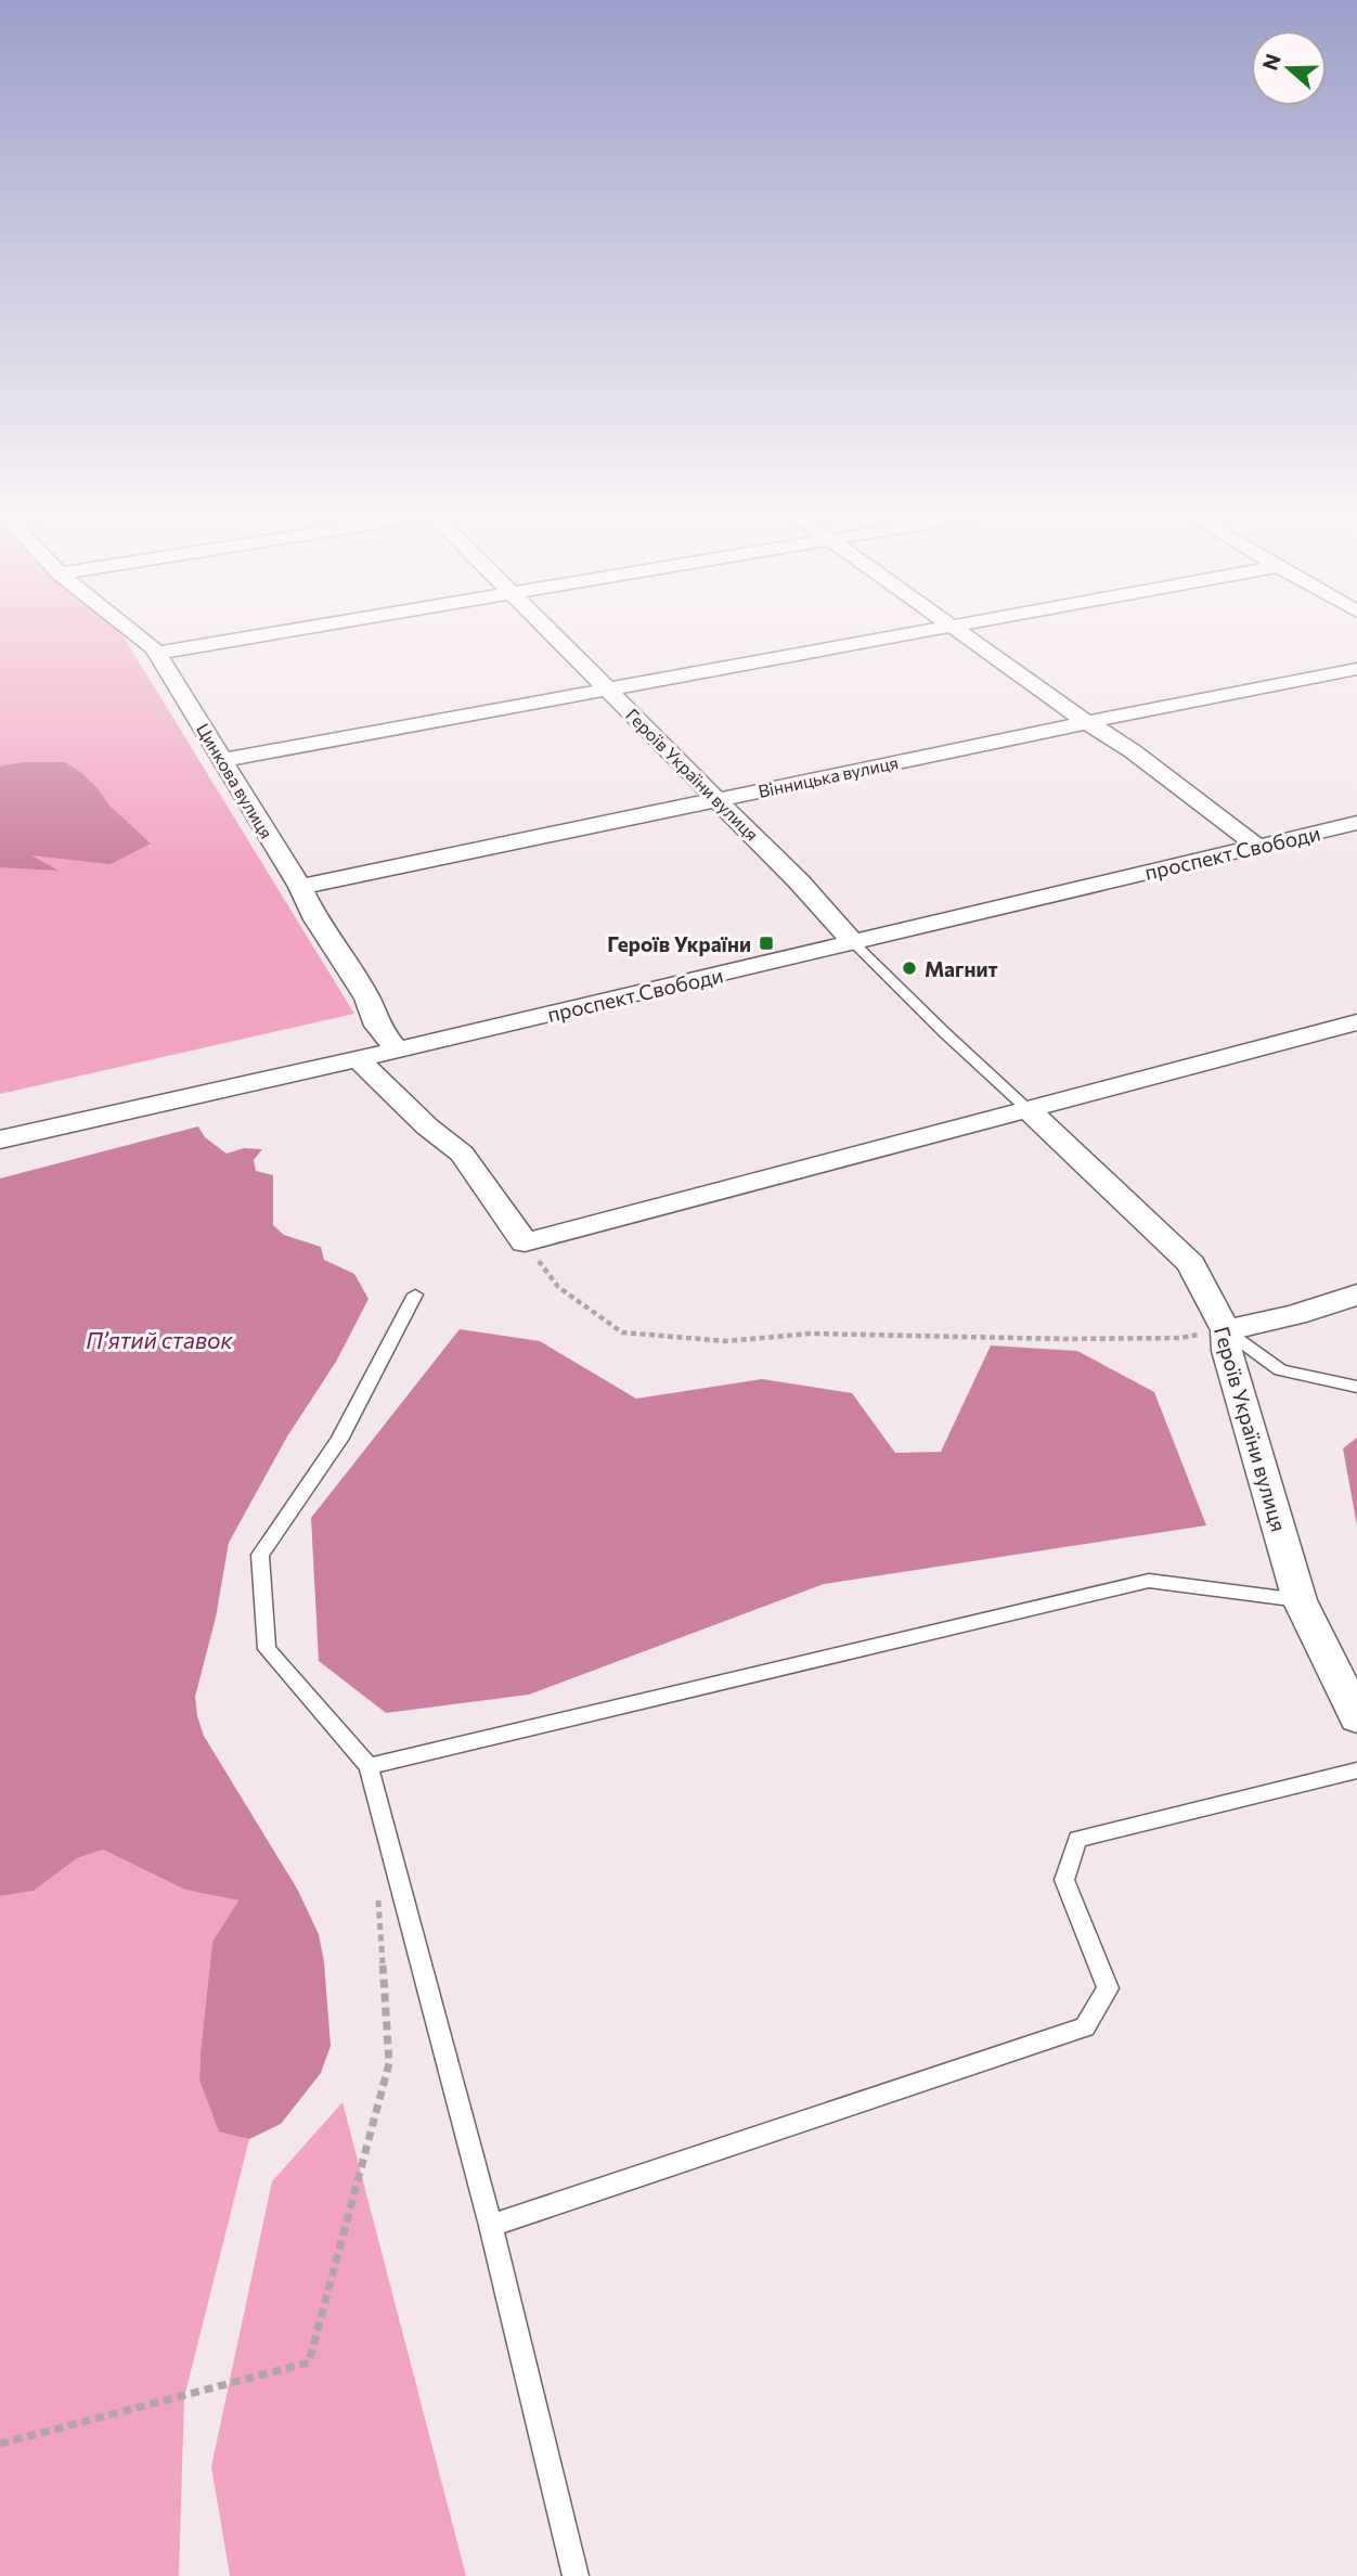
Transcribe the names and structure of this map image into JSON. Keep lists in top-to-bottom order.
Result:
{
  "streets": {
    "street": [
      "Героїв України вулиця",
      "Вінницька вулиця",
      "Цинкова вулиця",
      "проспект Свободи"
    ]
  },
  "crossings": [
    ["Героїв України вулиця", "Вінницька вулиця"],
    ["Героїв України вулиця", "проспект Свободи"],
    ["Вінницька вулиця", "Цинкова вулиця"],
    ["Цинкова вулиця", "проспект Свободи"]
  ],
  "water": ["П’ятий ставок"],
  "places": {
    "transit": ["Героїв України"],
    "other": ["Магнит"]
  },
  "north": "left"
}
